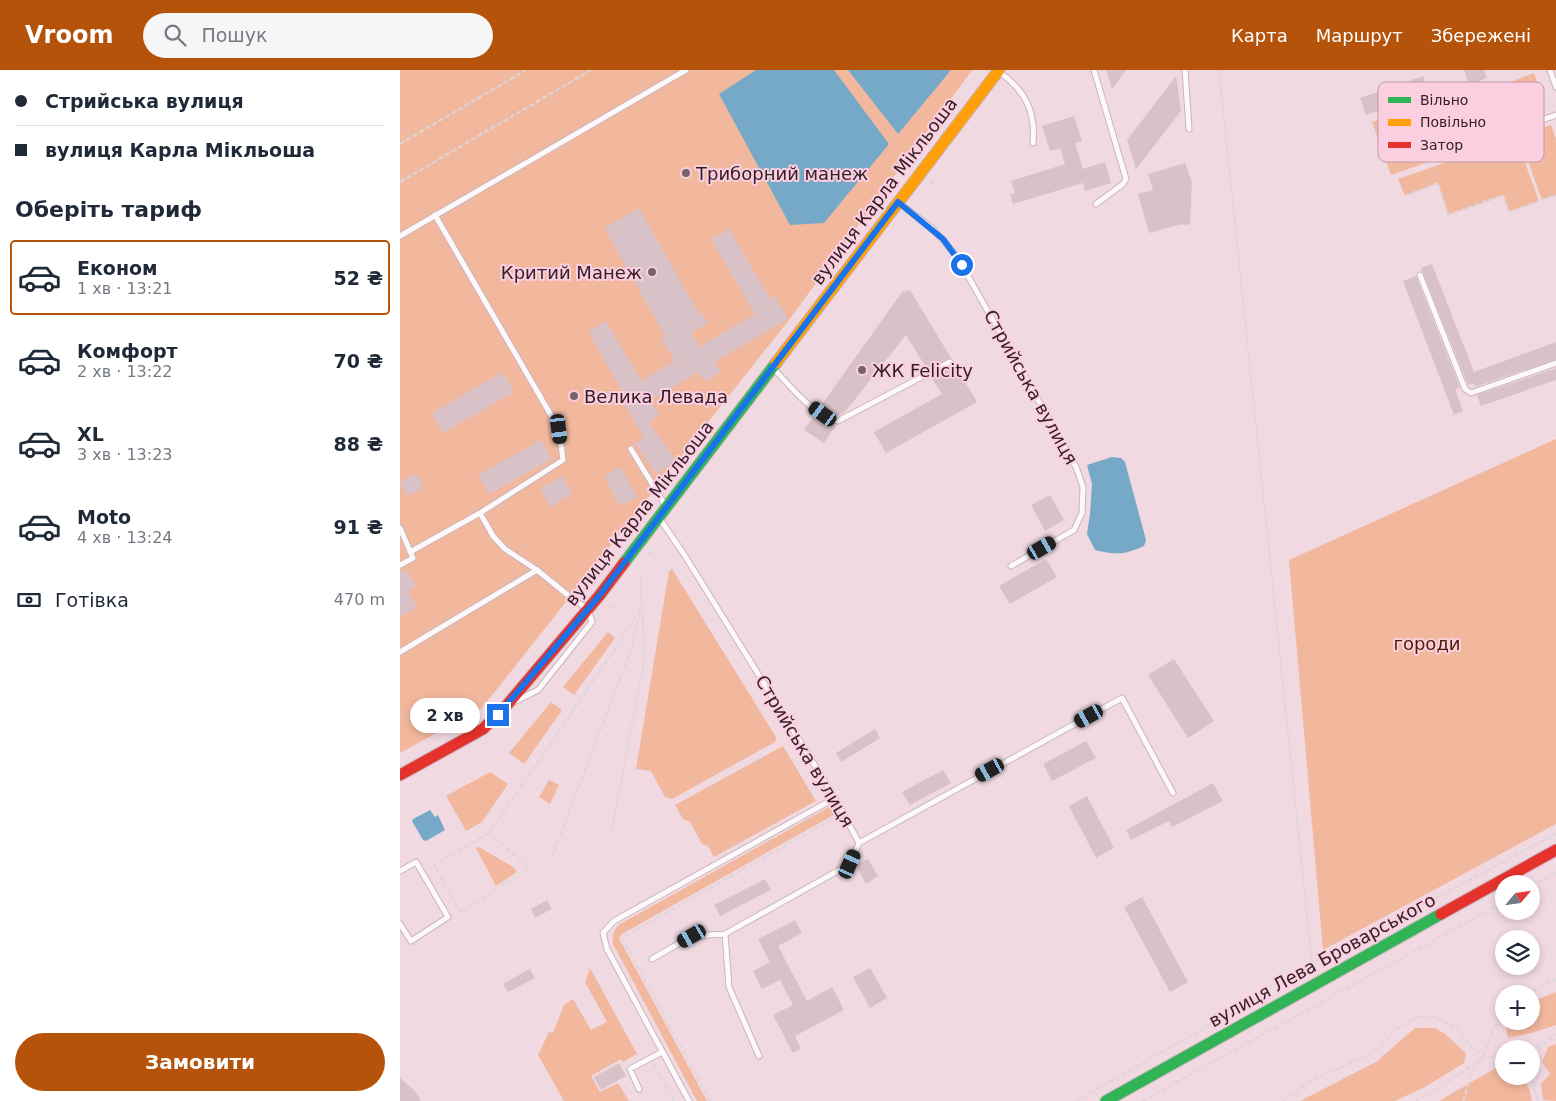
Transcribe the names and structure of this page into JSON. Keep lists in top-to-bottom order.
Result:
{
  "streets": {
    "street": ["вулиця Карла Мікльоша", "вулиця Лева Броварського"],
    "lane": ["Стрийська вулиця"]
  },
  "crossings": [
    ["вулиця Карла Мікльоша", "Стрийська вулиця"]
  ],
  "parks": ["городи"],
  "places": [
    "Триборний манеж",
    "Критий Манеж",
    "ЖК Felicity",
    "Велика Левада"
  ],
  "legend": ["Вільно", "Повільно", "Затор"],
  "north": "top right",
  "page": {
    "header": "Vroom",
    "search": "Пошук",
    "nav": ["Карта", "Маршрут", "Збережені"],
    "banner": ["Стрийська вулиця", "вулиця Карла Мікльоша"],
    "heading": "Оберіть тариф",
    "list": [
      {
        "name": "Економ",
        "note": "1 хв · 13:21",
        "value": "52 ₴"
      },
      {
        "name": "Комфорт",
        "note": "2 хв · 13:22",
        "value": "70 ₴"
      },
      {
        "name": "XL",
        "note": "3 хв · 13:23",
        "value": "88 ₴"
      },
      {
        "name": "Moto",
        "note": "4 хв · 13:24",
        "value": "91 ₴"
      }
    ],
    "pay": ["Готівка", "470 m"],
    "bubble": "2 хв",
    "map_buttons": ["+", "−"],
    "buttons": "Замовити"
  }
}
